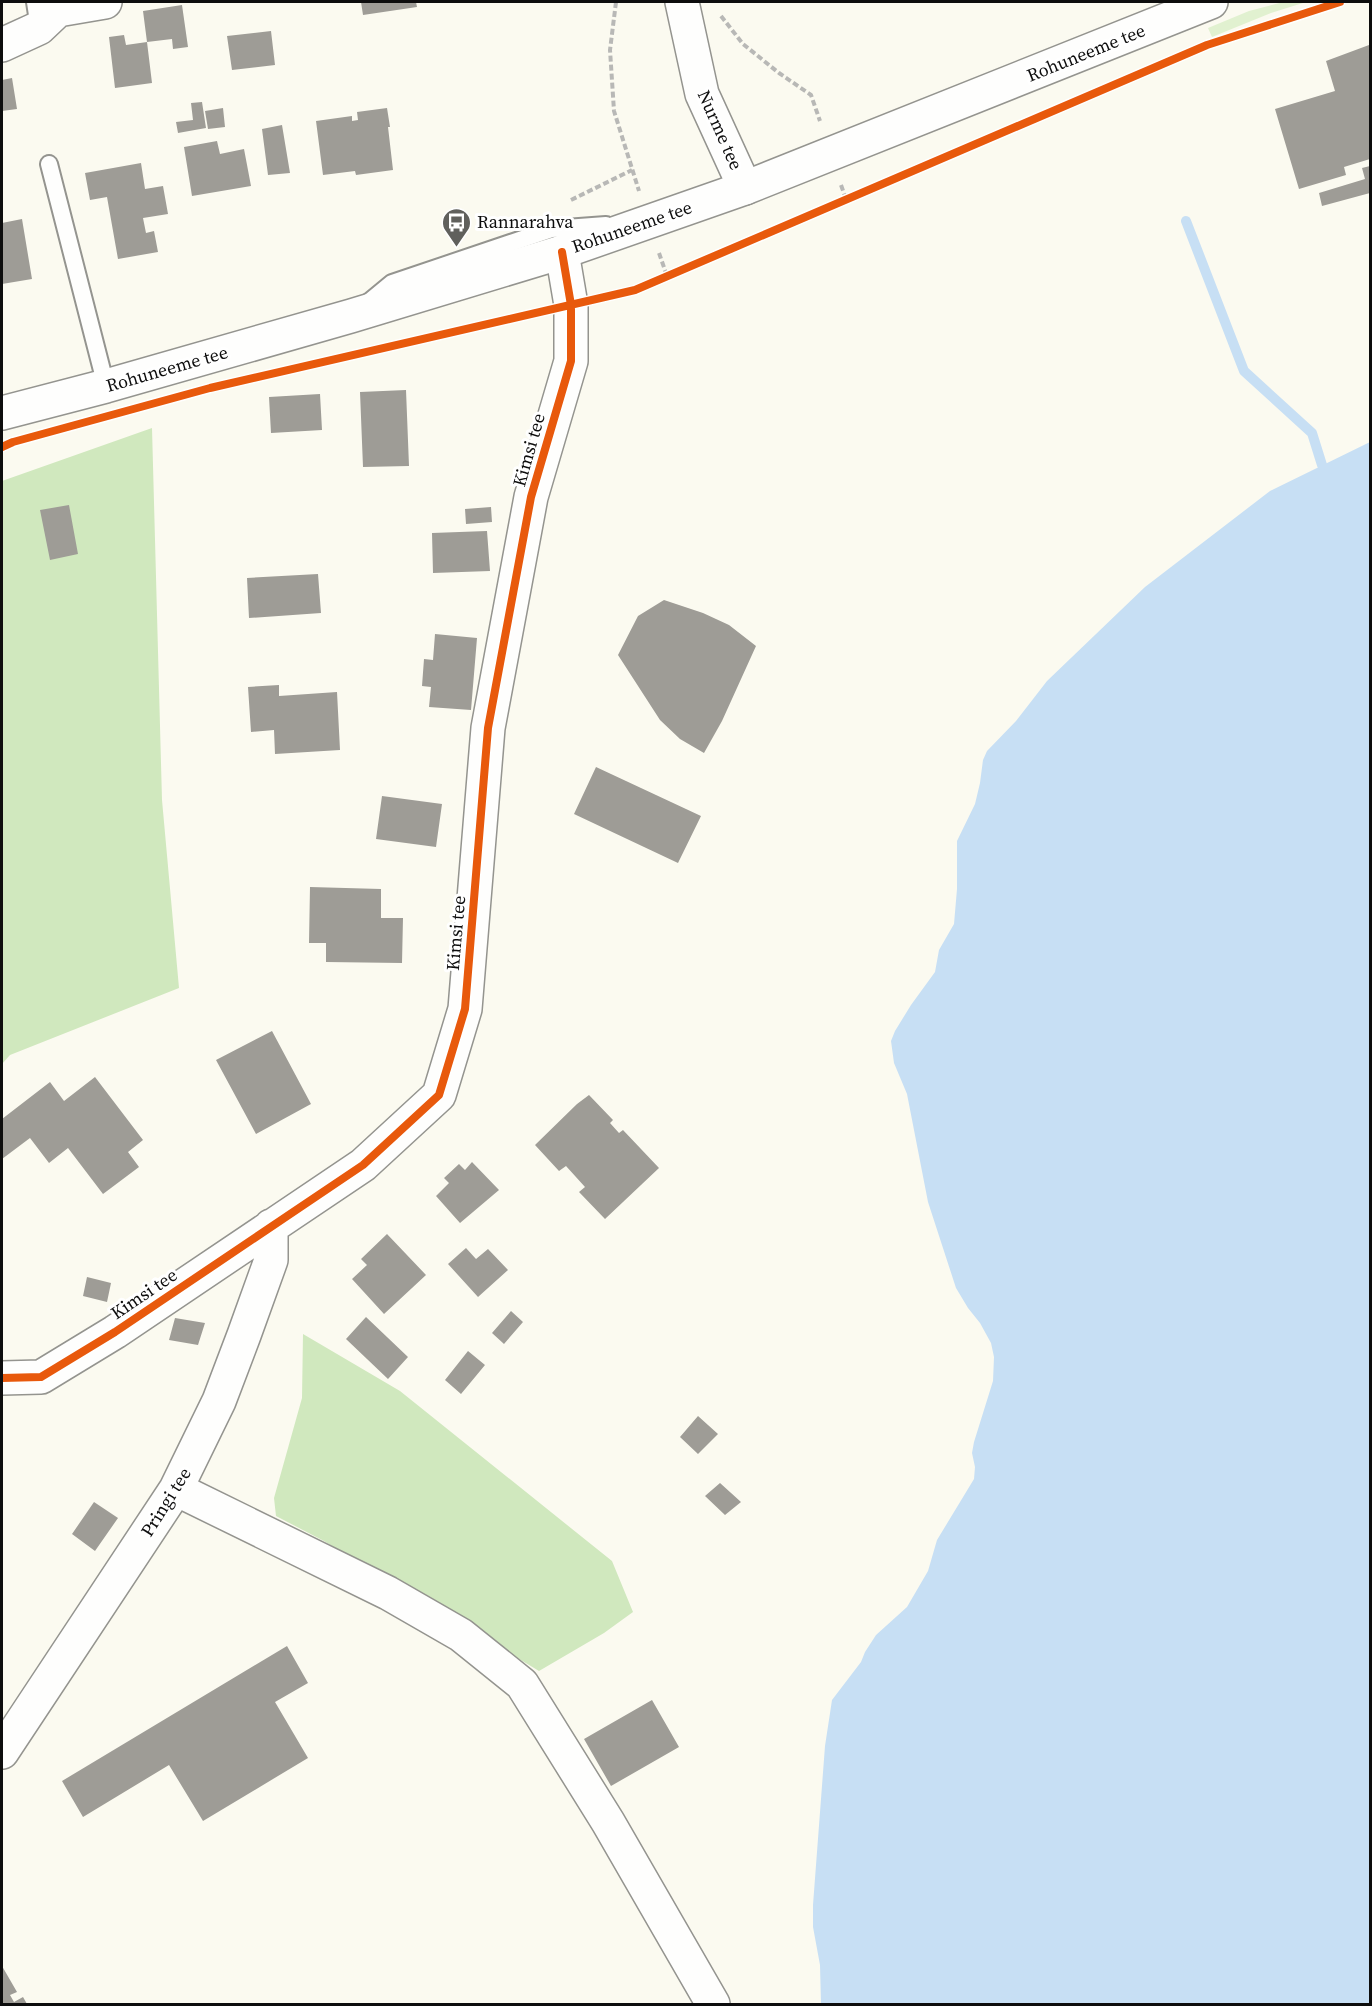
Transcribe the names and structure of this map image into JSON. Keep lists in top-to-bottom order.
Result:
{
  "streets": {
    "street": [
      "Rohuneeme tee",
      "Nurme tee",
      "Kimsi tee",
      "Pringi tee"
    ]
  },
  "crossings": [
    ["Rohuneeme tee", "Nurme tee"],
    ["Rohuneeme tee", "Kimsi tee"],
    ["Kimsi tee", "Pringi tee"]
  ],
  "places": {
    "bus stop": ["Rannarahva"]
  }
}
